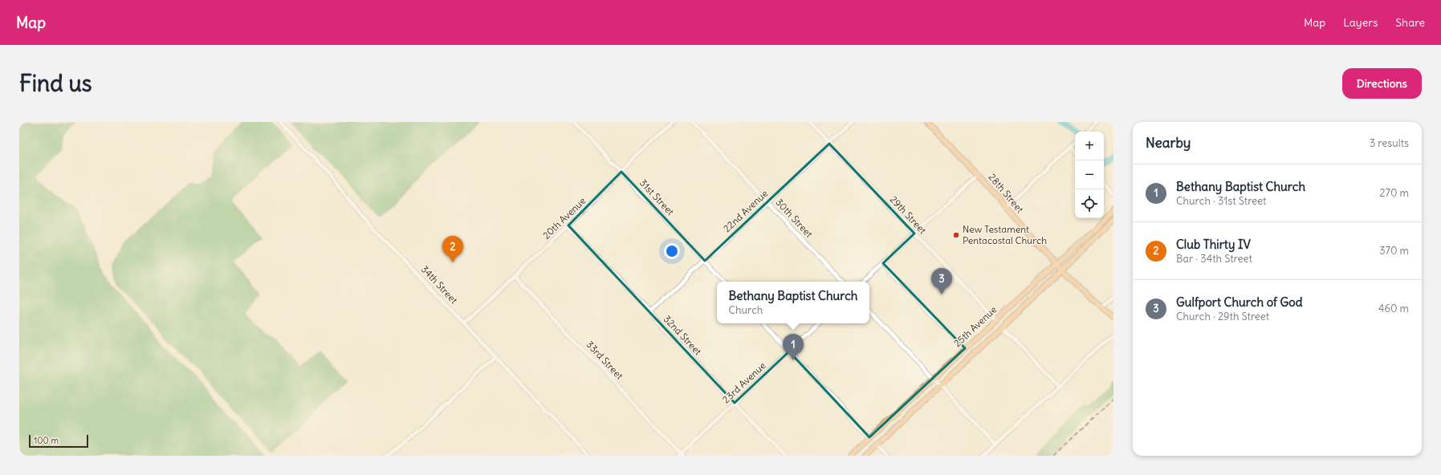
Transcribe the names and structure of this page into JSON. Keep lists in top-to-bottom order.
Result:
{
  "streets": {
    "main road": ["28th Street", "25th Avenue"],
    "street": [
      "31st Street",
      "22nd Avenue",
      "29th Street",
      "20th Avenue",
      "30th Street",
      "34th Street",
      "32nd Street",
      "33rd Street",
      "23rd Avenue"
    ]
  },
  "crossings": [
    ["28th Street", "25th Avenue"],
    ["31st Street", "22nd Avenue"],
    ["31st Street", "20th Avenue"],
    ["22nd Avenue", "29th Street"],
    ["22nd Avenue", "30th Street"],
    ["22nd Avenue", "32nd Street"],
    ["29th Street", "25th Avenue"],
    ["20th Avenue", "34th Street"],
    ["20th Avenue", "32nd Street"],
    ["20th Avenue", "33rd Street"],
    ["32nd Street", "23rd Avenue"],
    ["33rd Street", "23rd Avenue"]
  ],
  "places": ["New Testament Pentacostal Church"],
  "scale_bar": "100 m",
  "page": {
    "header": "Map",
    "nav": ["Map", "Layers", "Share"],
    "buttons": "Directions",
    "title": "Find us",
    "heading": ["Nearby", "3 results"],
    "map_buttons": ["+", "−"],
    "list": [
      {
        "mark": "1",
        "name": "Bethany Baptist Church",
        "note": "Church · 31st Street",
        "value": "270 m"
      },
      {
        "mark": "2",
        "name": "Club Thirty IV",
        "note": "Bar · 34th Street",
        "value": "370 m"
      },
      {
        "mark": "3",
        "name": "Gulfport Church of God",
        "note": "Church · 29th Street",
        "value": "460 m"
      }
    ],
    "pins": ["2", "3", "1"],
    "popup": ["Bethany Baptist Church", "Church"],
    "scale": "100 m"
  }
}
